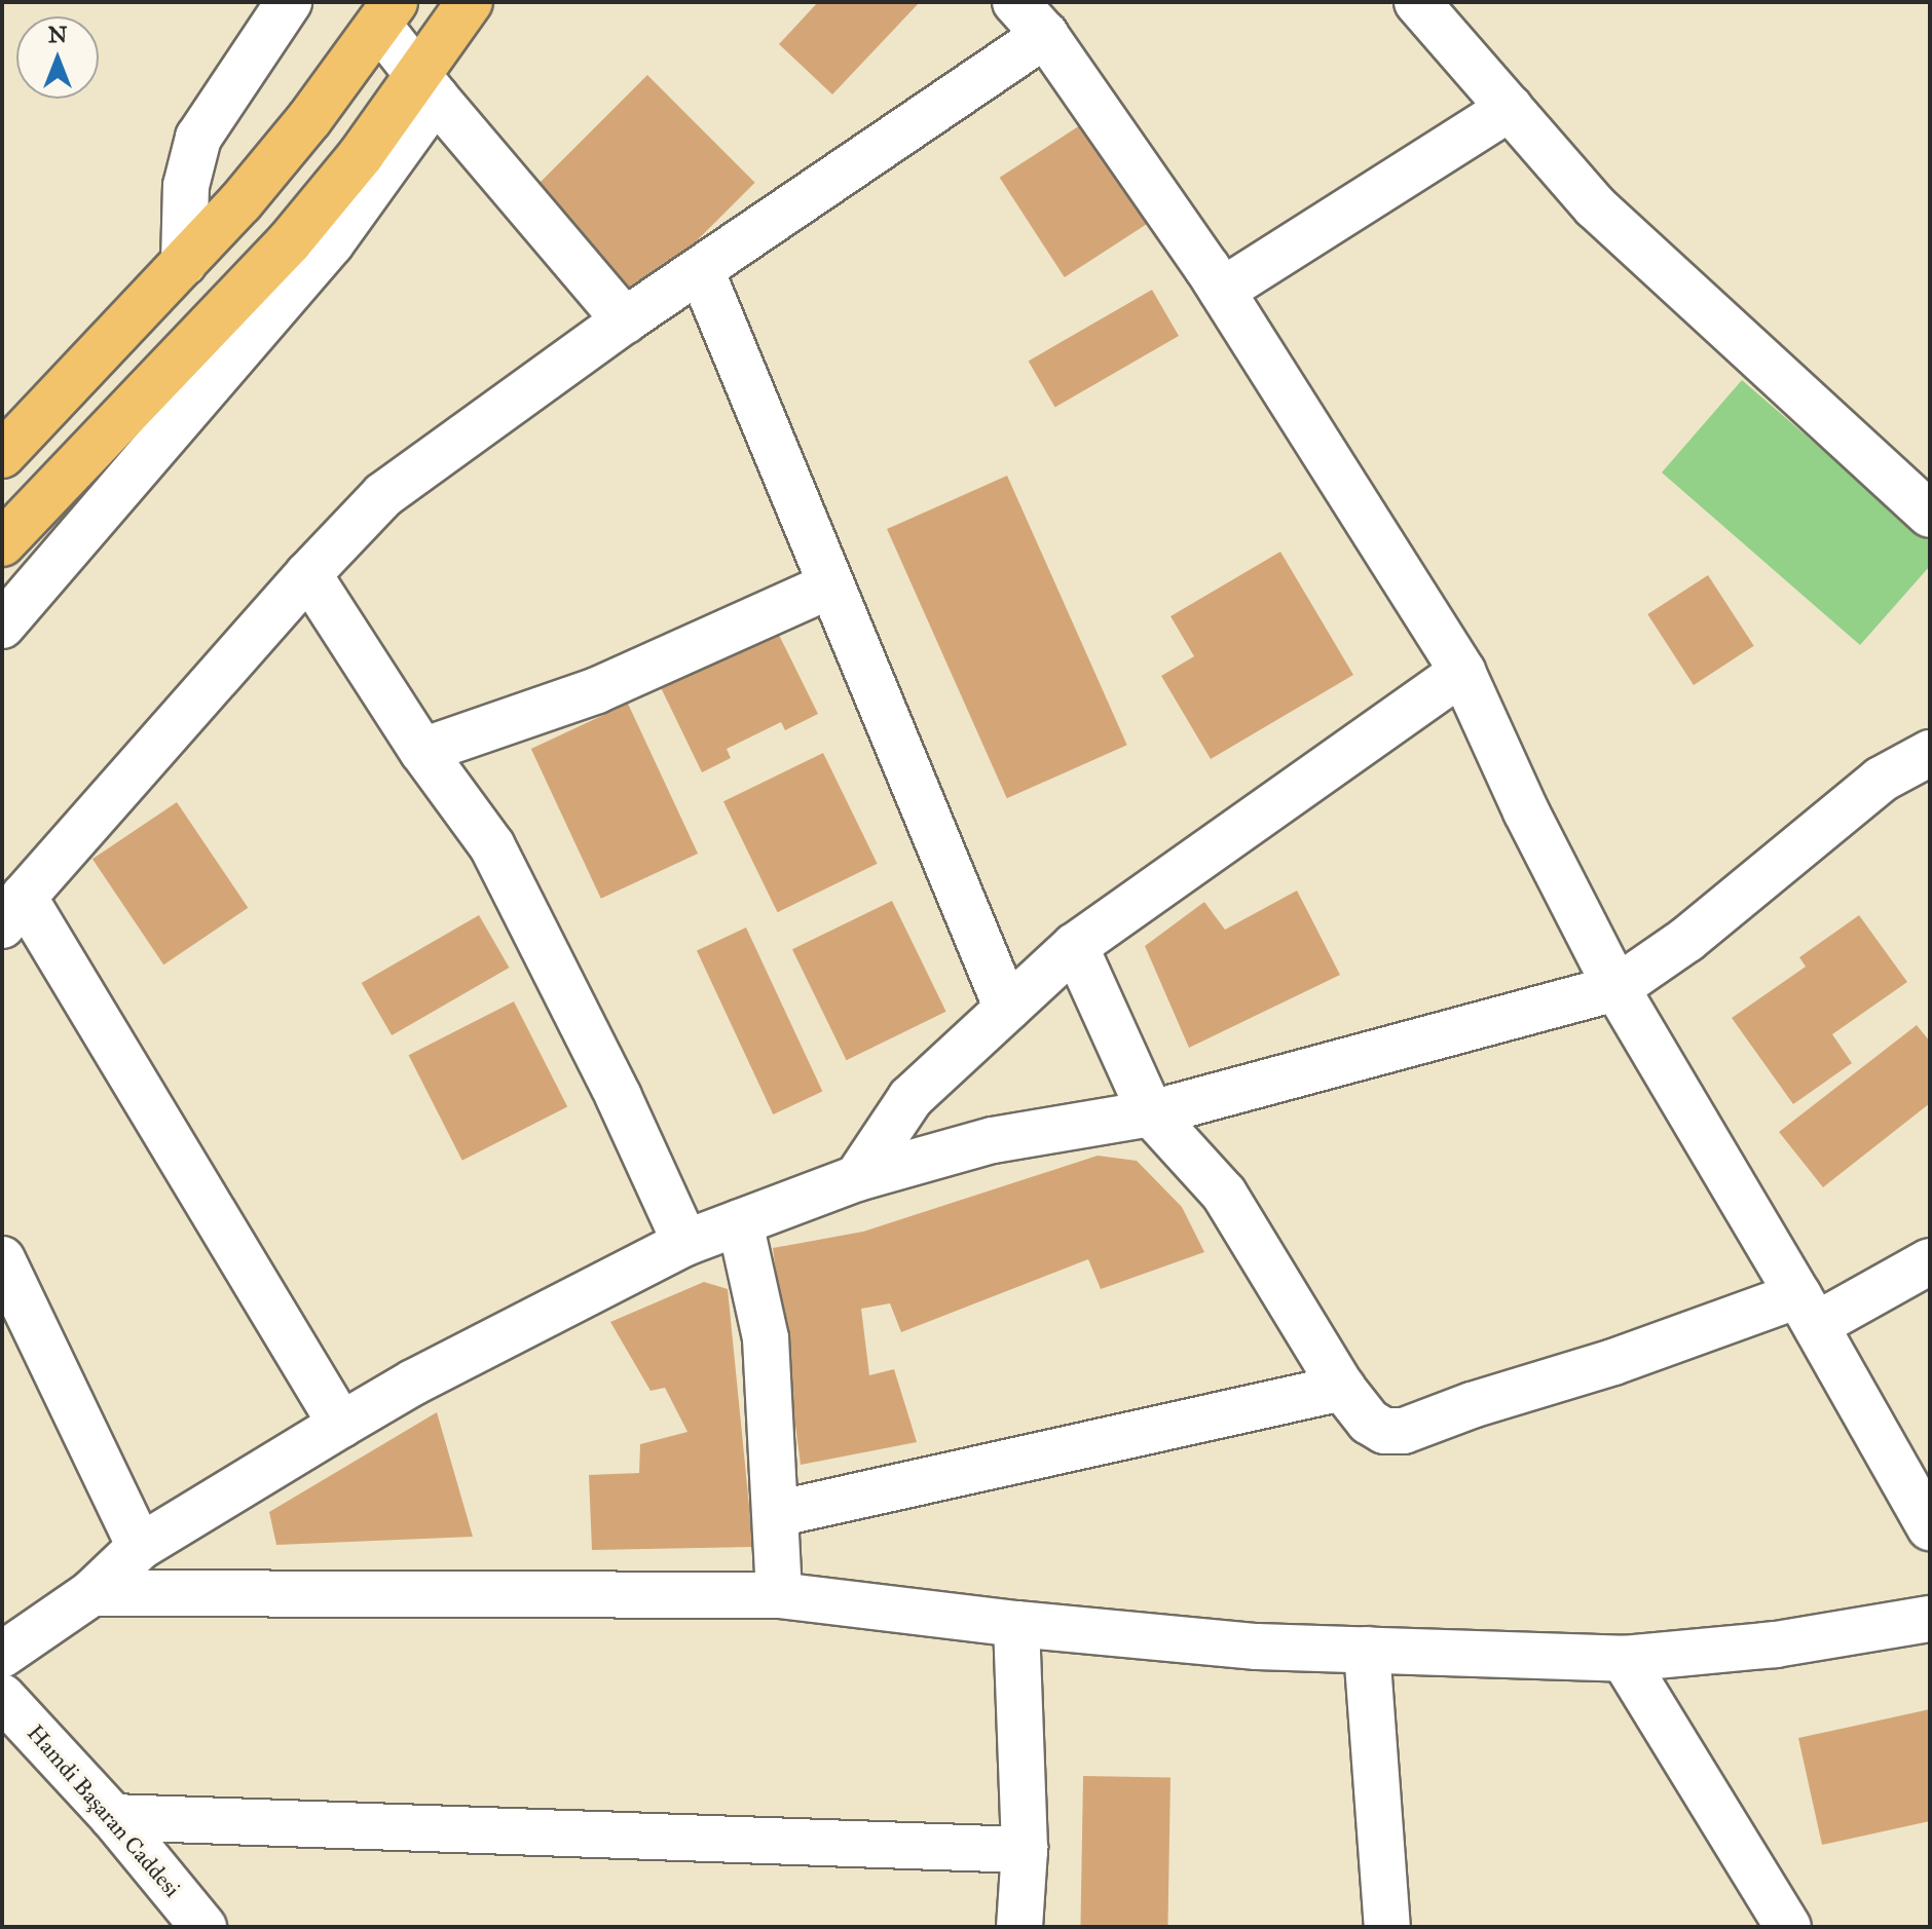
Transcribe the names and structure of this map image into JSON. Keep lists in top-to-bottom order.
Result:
{
  "streets": {
    "street": ["Hamdi Başaran Caddesi"]
  },
  "north": "top"
}
